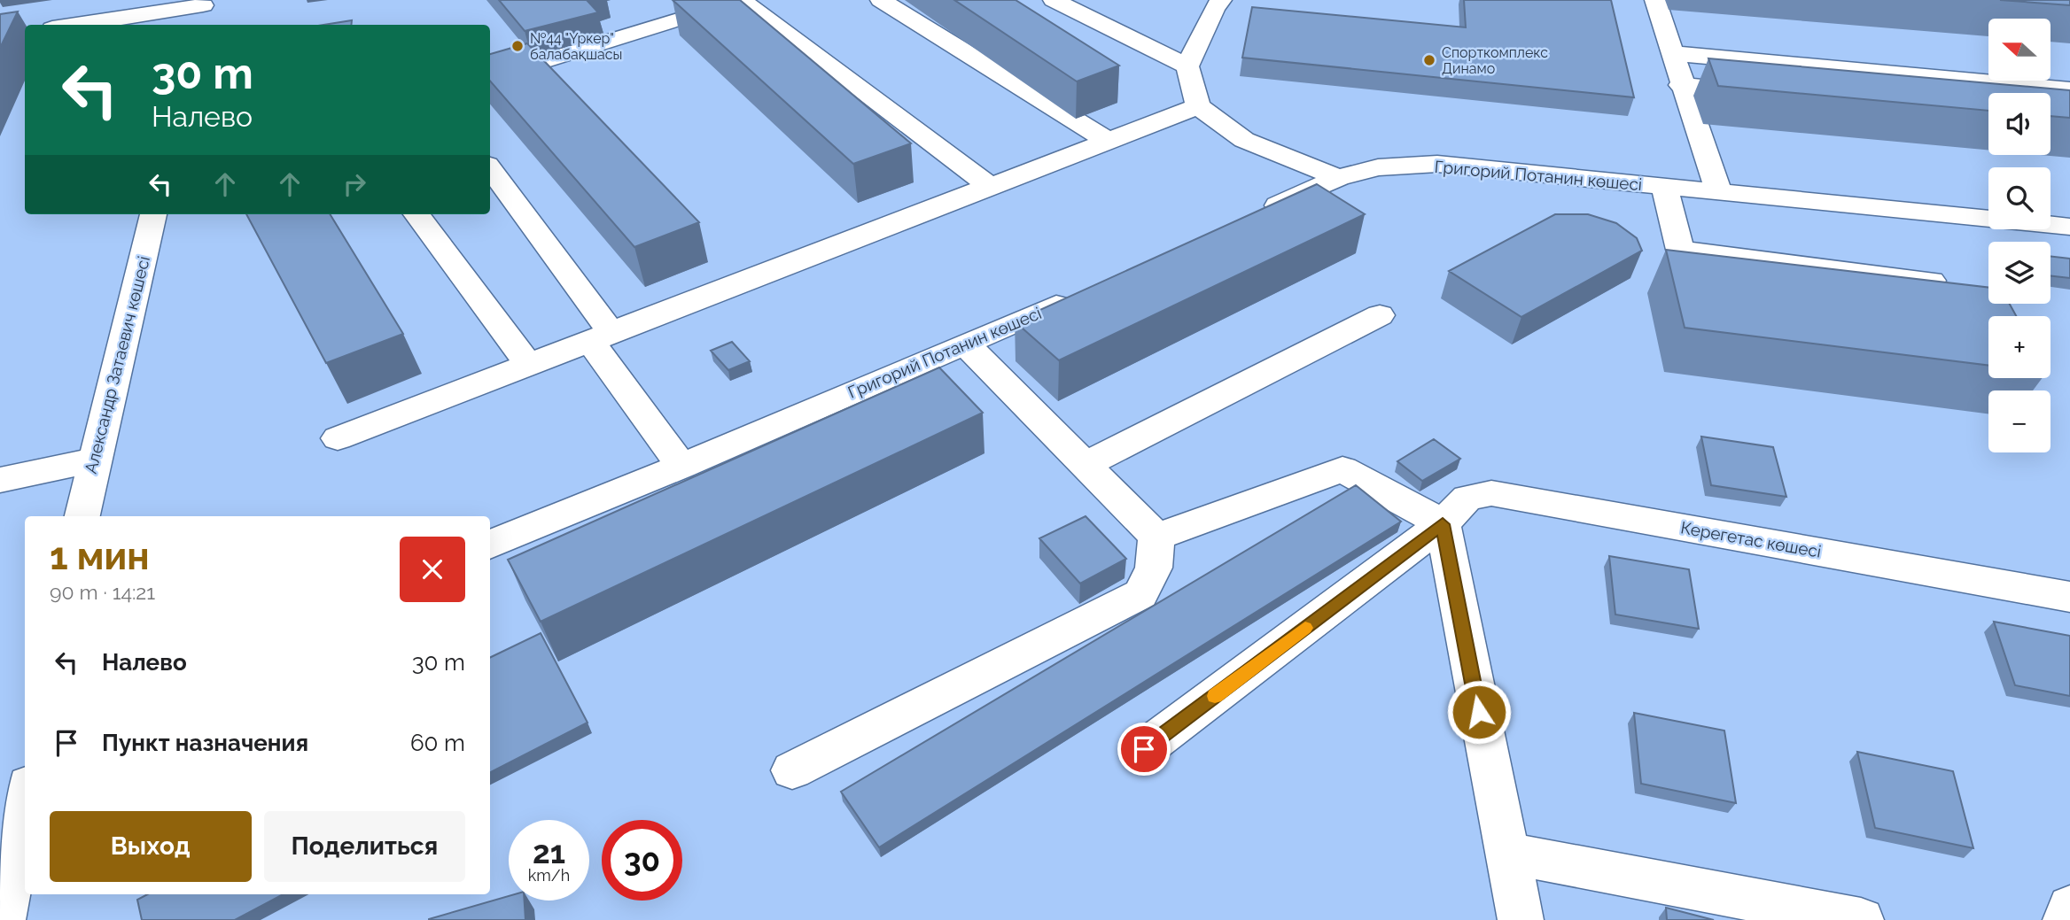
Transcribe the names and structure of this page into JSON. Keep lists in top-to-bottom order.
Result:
{
  "streets": {
    "street": ["Григорий Потанин көшесі", "Александр Затаевич көшесі", "Керегетас көшесі"]
  },
  "places": ["№44 \"Үркер\" балабақшасы", "Спорткомплекс Динамо"],
  "north": "left",
  "page": {
    "map_buttons": ["+", "−"],
    "turn": ["30 m", "Налево"],
    "heading": ["1 мин", "90 m · 14:21"],
    "list": [
      {
        "name": "Налево",
        "value": "30 m"
      },
      {
        "name": "Пункт назначения",
        "value": "60 m"
      }
    ],
    "buttons": ["Выход", "Поделиться"],
    "speed": "21 km/h",
    "limit": "30"
  }
}
